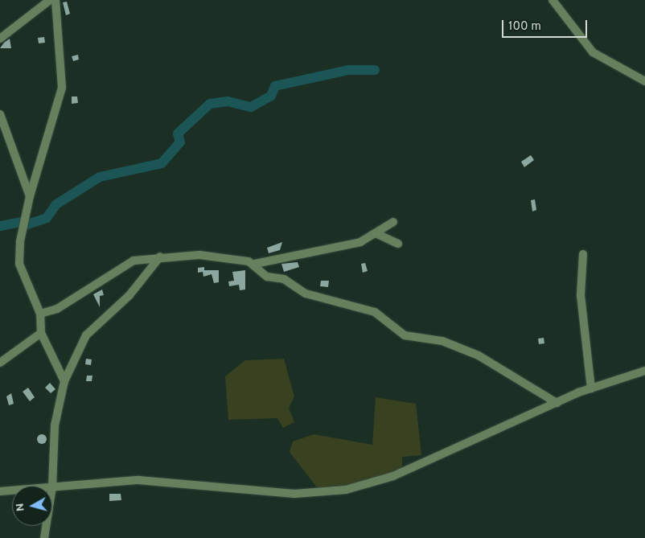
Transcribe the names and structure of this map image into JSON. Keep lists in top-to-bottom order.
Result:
{
  "scale_bar": "100 m",
  "north": "left"
}
